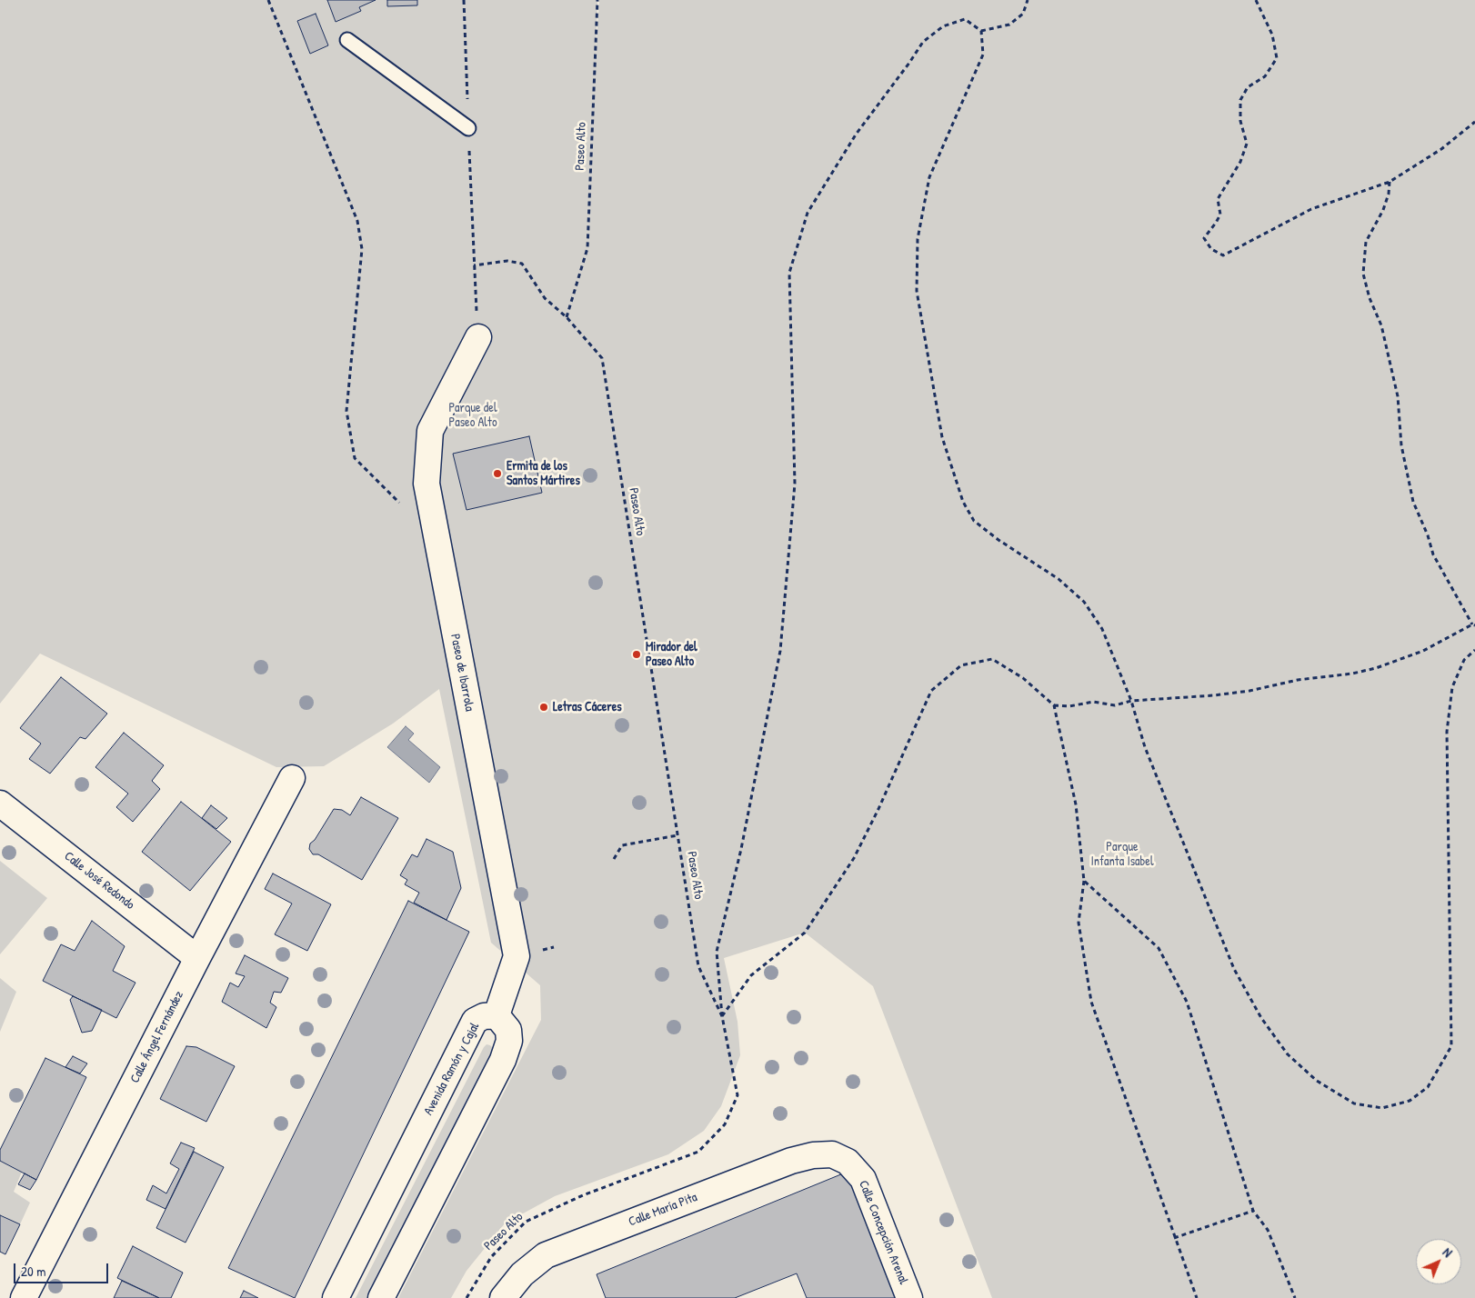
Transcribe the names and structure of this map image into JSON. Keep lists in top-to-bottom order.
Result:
{
  "streets": {
    "street": [
      "Paseo de Ibarrola",
      "Calle José Redondo",
      "Calle Ángel Fernández",
      "Avenida Ramón y Cajal",
      "Calle María Pita",
      "Calle Concepción Arenal"
    ],
    "path": ["Paseo Alto"]
  },
  "crossings": [
    ["Paseo de Ibarrola", "Avenida Ramón y Cajal"],
    ["Calle José Redondo", "Calle Ángel Fernández"],
    ["Calle María Pita", "Calle Concepción Arenal"]
  ],
  "parks": ["Parque del Paseo Alto", "Parque Infanta Isabel"],
  "places": ["Ermita de los Santos Mártires", "Mirador del Paseo Alto", "Letras Cáceres"],
  "scale_bar": "20 m",
  "north": "top right"
}
